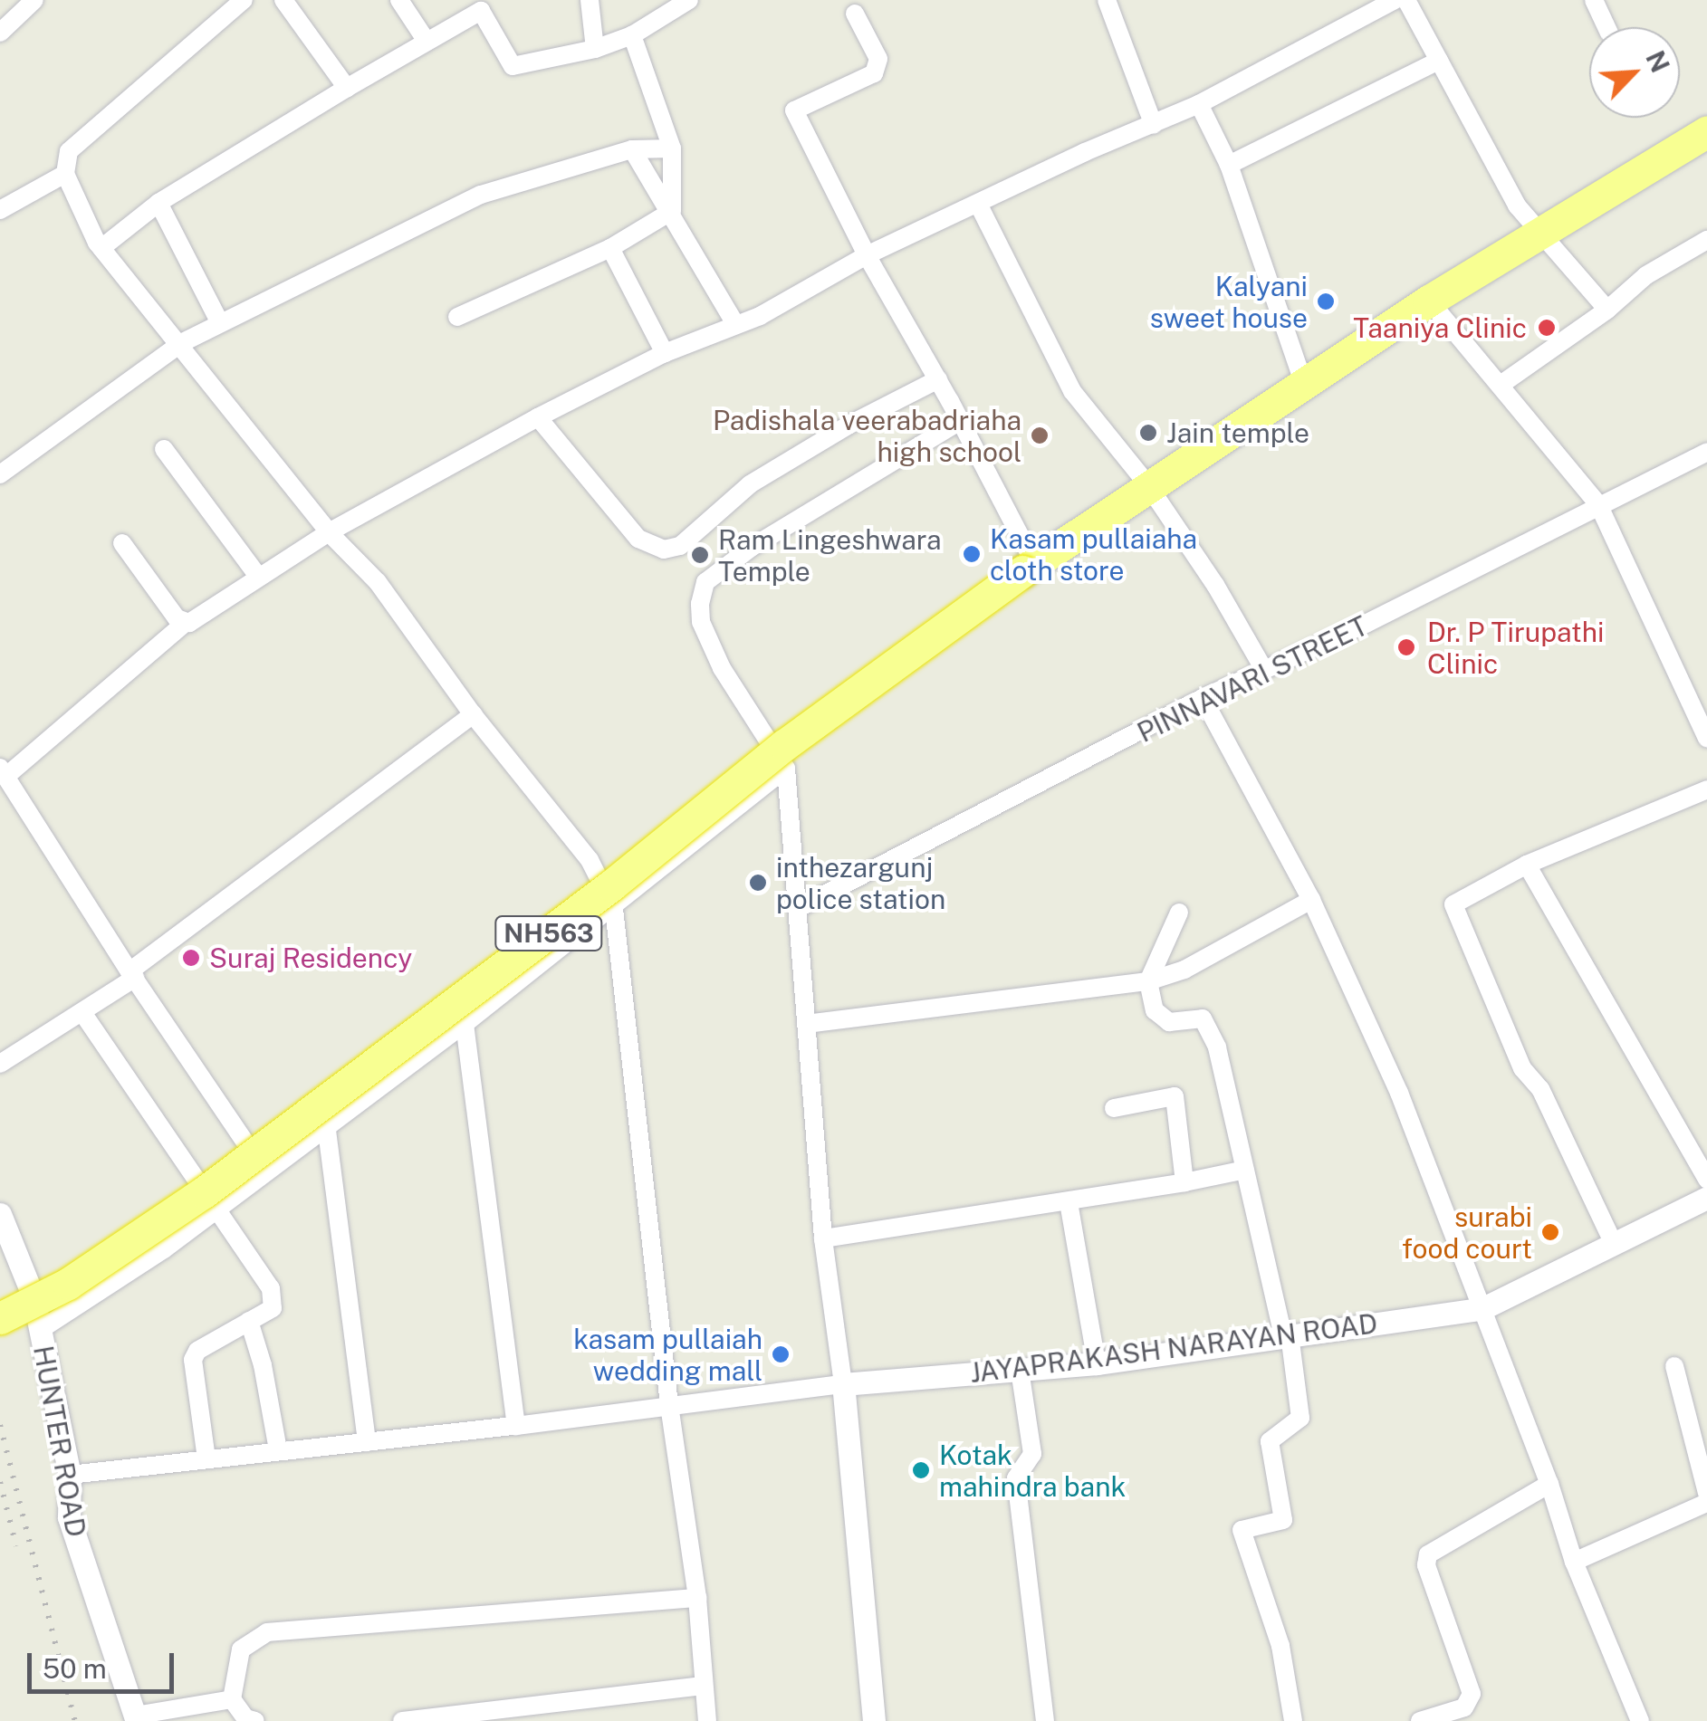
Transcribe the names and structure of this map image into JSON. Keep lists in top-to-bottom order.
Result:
{
  "streets": {
    "highway": ["NH563"],
    "street": ["PINNAVARI STREET", "JAYAPRAKASH NARAYAN ROAD", "HUNTER ROAD"]
  },
  "places": [
    "Kalyani sweet house",
    "Taaniya Clinic",
    "Jain temple",
    "Padishala veerabadriaha high school",
    "Kasam pullaiaha cloth store",
    "Ram Lingeshwara Temple",
    "Dr. P Tirupathi Clinic",
    "inthezargunj police station",
    "Suraj Residency",
    "surabi food court",
    "kasam pullaiah wedding mall",
    "Kotak mahindra bank"
  ],
  "scale_bar": "50 m",
  "north": "top right"
}
